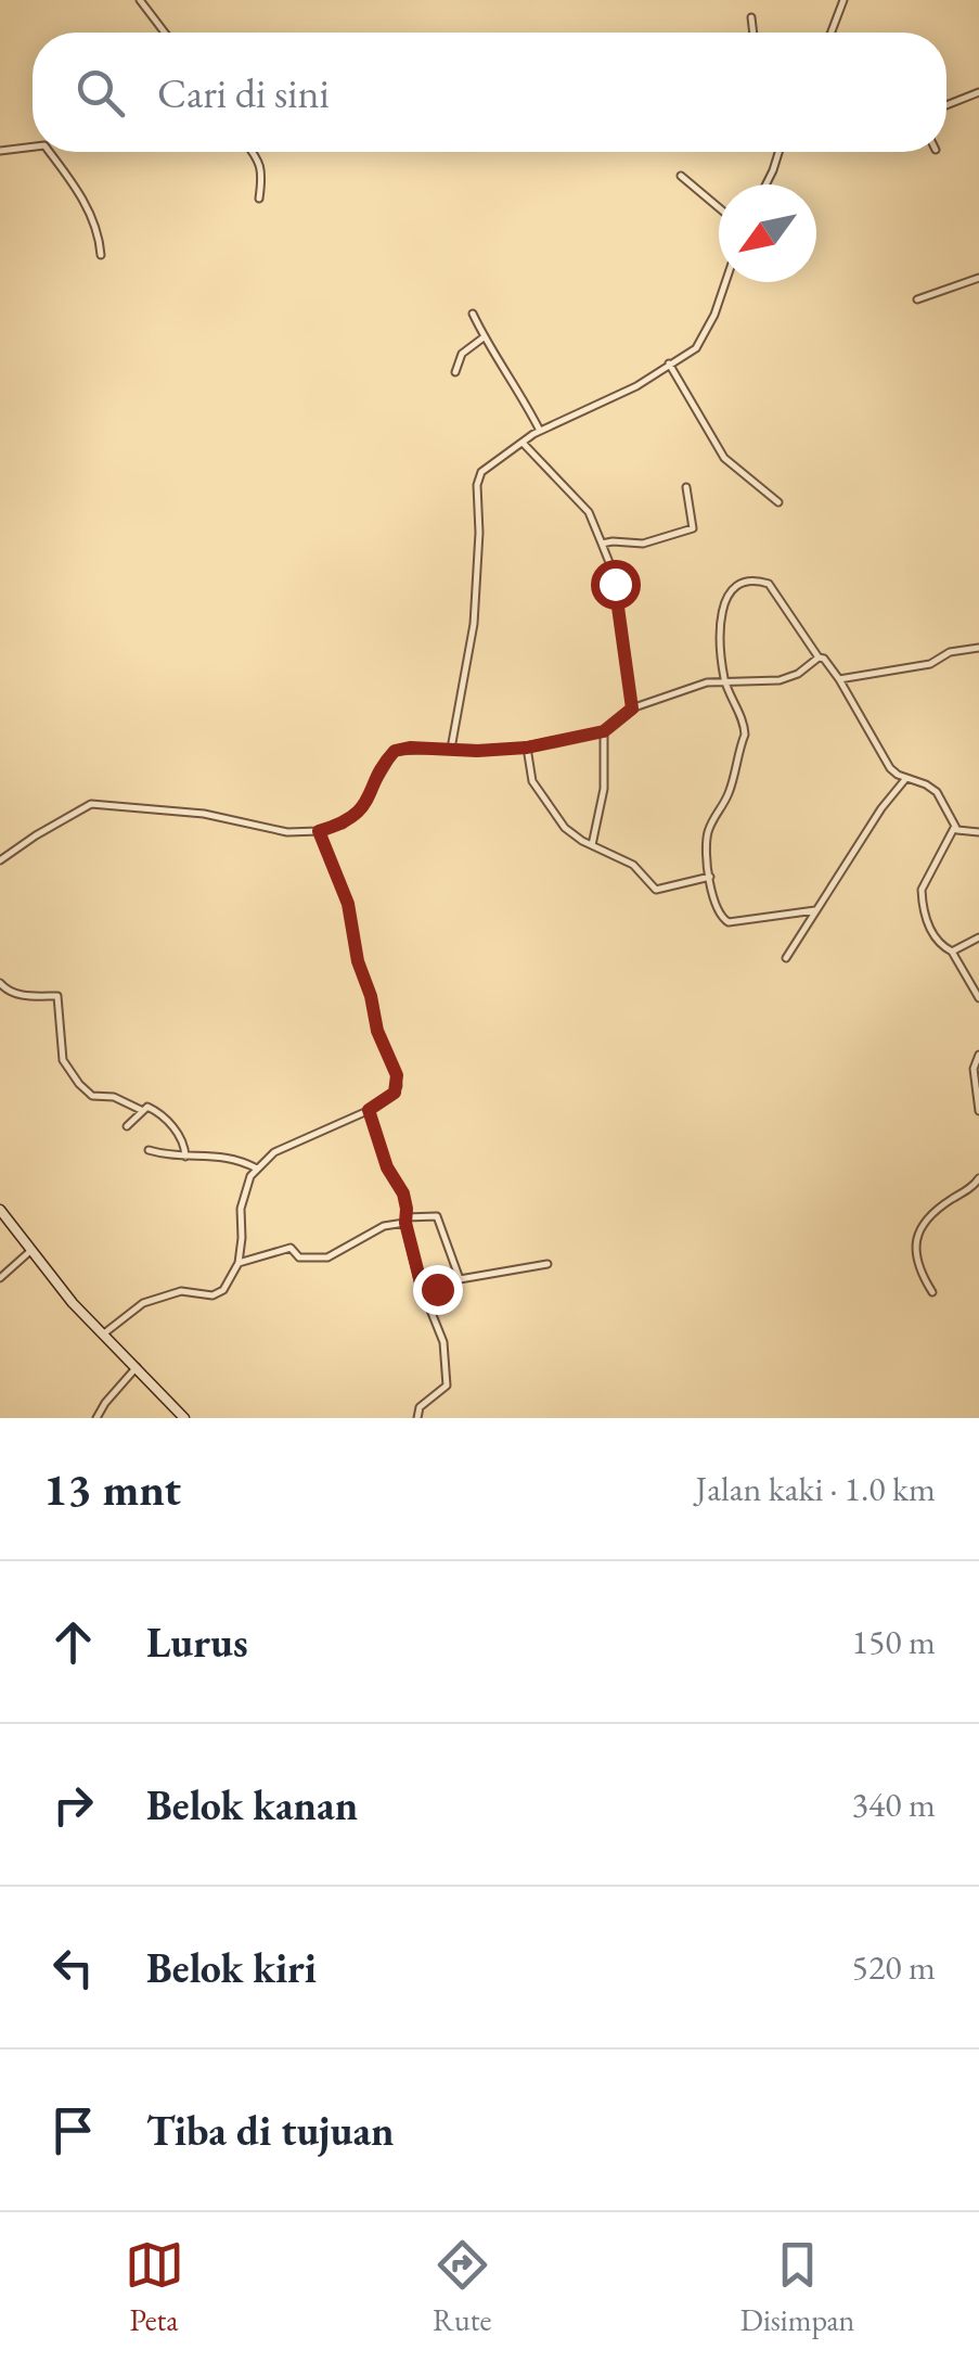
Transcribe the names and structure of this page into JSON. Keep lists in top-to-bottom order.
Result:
{
  "north": "bottom left",
  "page": {
    "search": "Cari di sini",
    "heading": ["13 mnt", "Jalan kaki · 1.0 km"],
    "list": [
      ["Lurus", "150 m"],
      ["Belok kanan", "340 m"],
      ["Belok kiri", "520 m"],
      "Tiba di tujuan"
    ],
    "nav": ["Peta", "Rute", "Disimpan"]
  }
}
